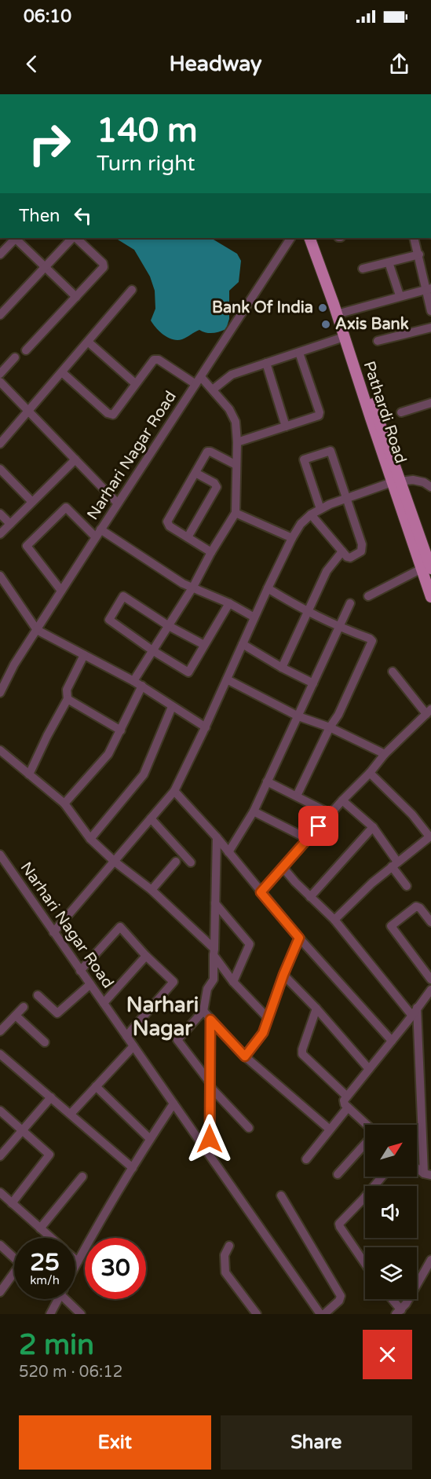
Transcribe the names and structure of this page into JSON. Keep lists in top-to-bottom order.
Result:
{
  "streets": {
    "main road": ["Pathardi Road"],
    "street": ["Narhari Nagar Road"]
  },
  "districts": ["Narhari Nagar"],
  "places": ["Bank Of India", "Axis Bank"],
  "north": "top right",
  "page": {
    "status": "06:10",
    "header": "Headway",
    "turn": ["140 m", "Turn right"],
    "then": "Then",
    "speed": "25 km/h",
    "limit": "30",
    "heading": ["2 min", "520 m · 06:12"],
    "buttons": ["Exit", "Share"]
  }
}
